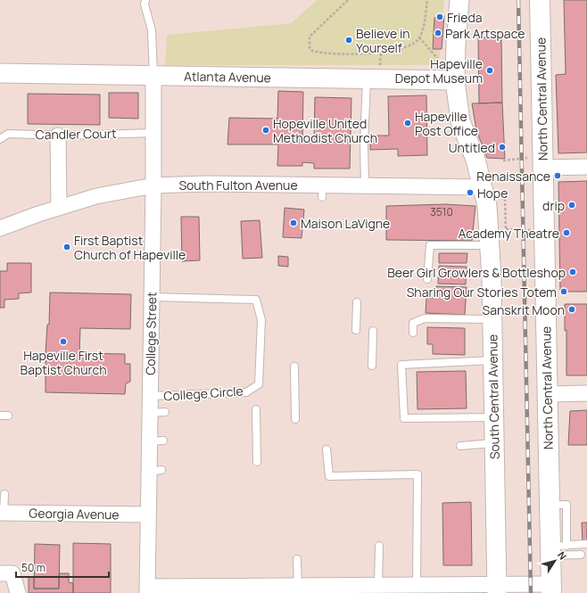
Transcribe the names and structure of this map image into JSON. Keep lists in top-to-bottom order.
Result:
{
  "streets": {
    "main road": ["North Central Avenue"],
    "street": [
      "Atlanta Avenue",
      "South Fulton Avenue",
      "College Street",
      "South Central Avenue",
      "Georgia Avenue"
    ],
    "lane": ["Candler Court", "College Circle"]
  },
  "crossings": [
    ["Atlanta Avenue", "College Street"],
    ["Atlanta Avenue", "South Central Avenue"],
    ["Candler Court", "College Street"],
    ["South Fulton Avenue", "College Street"],
    ["South Fulton Avenue", "South Central Avenue"],
    ["College Street", "College Circle"],
    ["College Street", "Georgia Avenue"]
  ],
  "places": [
    "Frieda",
    "Park Artspace",
    "Believe in Yourself",
    "Hapeville Depot Museum",
    "Hapeville Post Office",
    "Hopeville United Methodist Church",
    "Untitled",
    "Renaissance",
    "Hope",
    "drip",
    "Maison LaVigne",
    "Academy Theatre",
    "First Baptist Church of Hapeville",
    "Beer Girl Growlers & Bottleshop",
    "Sharing Our Stories Totem",
    "Sanskrit Moon",
    "Hapeville First Baptist Church"
  ],
  "house_numbers": ["3510"],
  "scale_bar": "50 m",
  "north": "top right"
}
